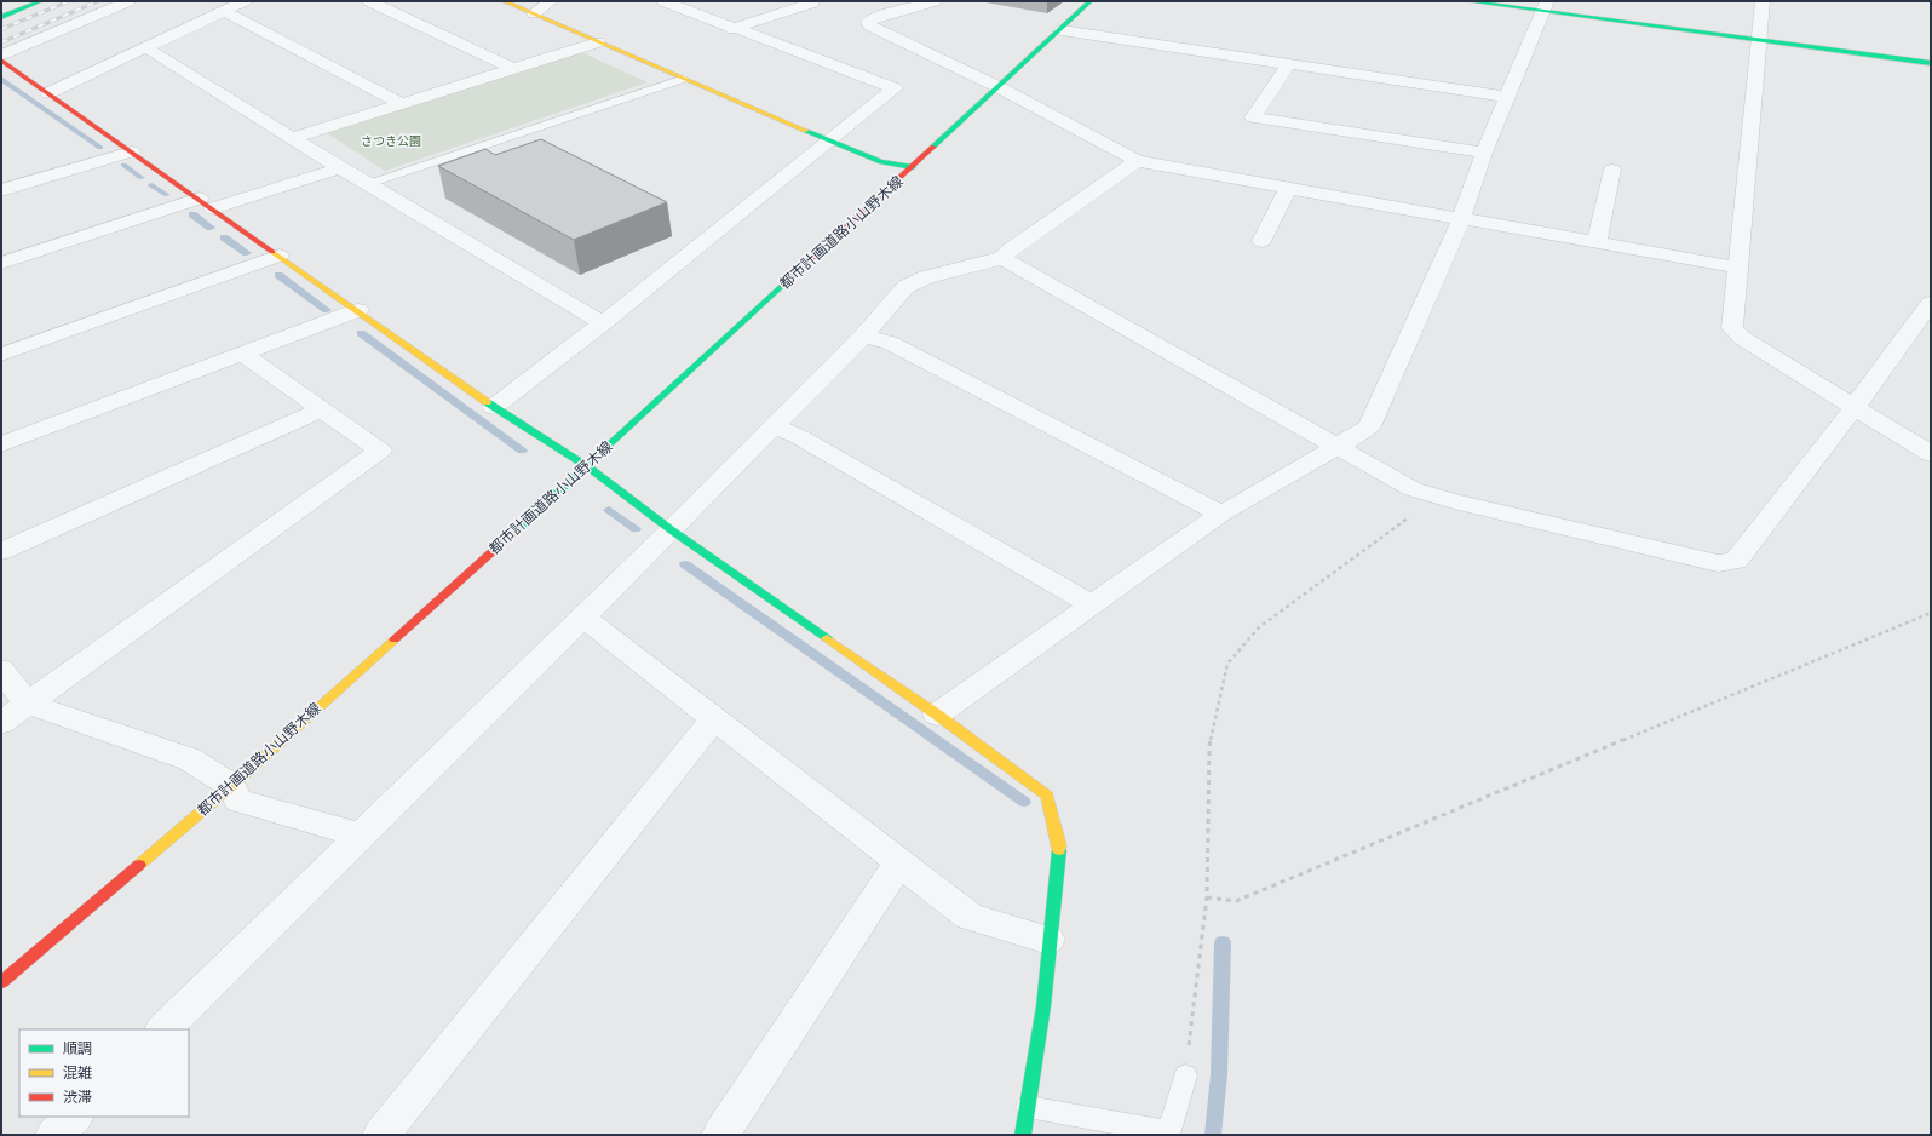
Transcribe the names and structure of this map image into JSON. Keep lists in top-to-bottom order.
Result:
{
  "streets": {
    "street": ["都市計画道路小山野木線"]
  },
  "parks": ["さつき公園"],
  "legend": ["順調", "混雑", "渋滞"]
}
